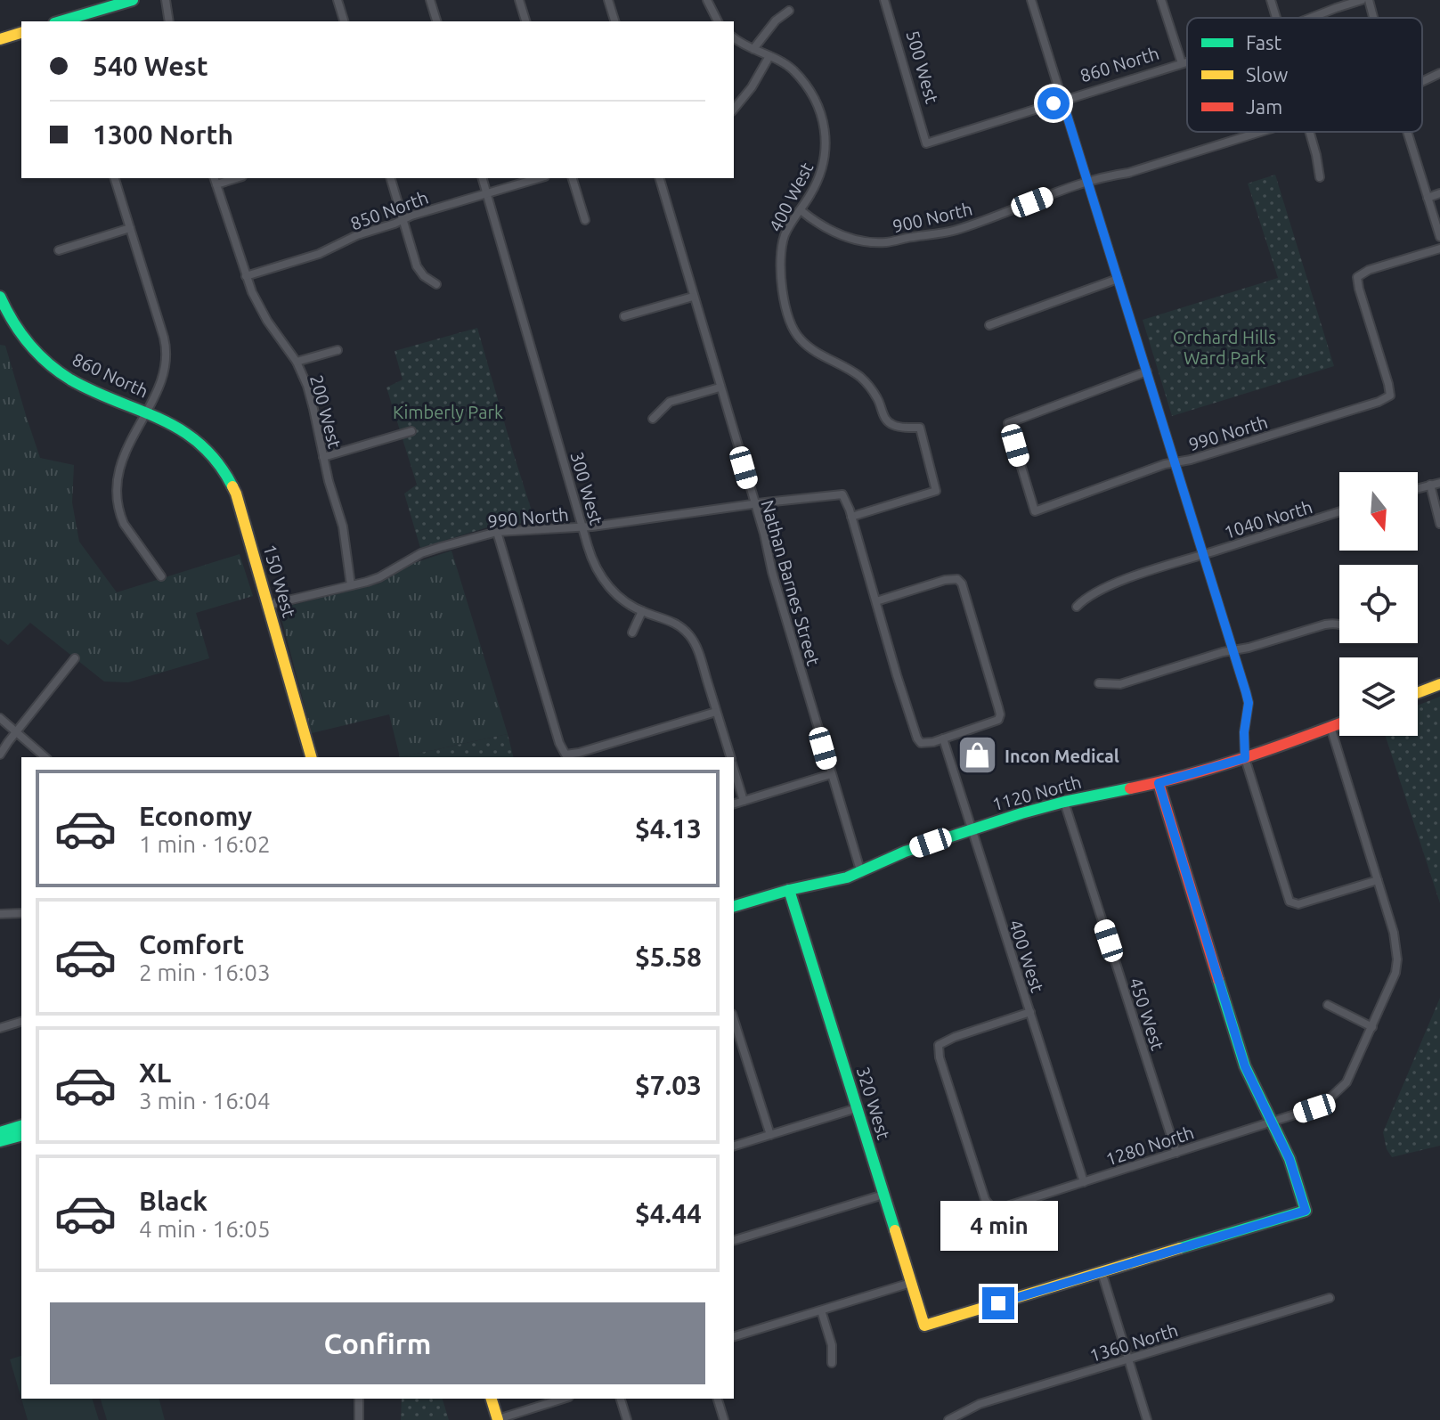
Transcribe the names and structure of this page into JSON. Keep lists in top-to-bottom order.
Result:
{
  "streets": {
    "street": [
      "860 North",
      "500 West",
      "400 West",
      "850 North",
      "900 North",
      "200 West",
      "990 North",
      "300 West",
      "1040 North",
      "150 West",
      "Nathan Barnes Street",
      "1120 North",
      "450 West",
      "320 West",
      "1280 North",
      "1360 North"
    ]
  },
  "crossings": [
    ["860 North", "500 West"],
    ["860 North", "150 West"],
    ["400 West", "900 North"],
    ["400 West", "990 North"],
    ["400 West", "1120 North"],
    ["400 West", "1280 North"],
    ["850 North", "200 West"],
    ["850 North", "300 West"],
    ["200 West", "990 North"],
    ["990 North", "300 West"],
    ["990 North", "150 West"],
    ["990 North", "Nathan Barnes Street"],
    ["Nathan Barnes Street", "1120 North"],
    ["1120 North", "450 West"],
    ["1120 North", "320 West"],
    ["450 West", "1280 North"]
  ],
  "parks": ["Orchard Hills Ward Park", "Kimberly Park"],
  "places": {
    "shop": ["Incon Medical"]
  },
  "legend": ["Fast", "Slow", "Jam"],
  "north": "bottom",
  "page": {
    "banner": ["540 West", "1300 North"],
    "list": [
      {
        "name": "Economy",
        "note": "1 min · 16:02",
        "value": "$4.13"
      },
      {
        "name": "Comfort",
        "note": "2 min · 16:03",
        "value": "$5.58"
      },
      {
        "name": "XL",
        "note": "3 min · 16:04",
        "value": "$7.03"
      },
      {
        "name": "Black",
        "note": "4 min · 16:05",
        "value": "$4.44"
      }
    ],
    "bubble": "4 min",
    "buttons": "Confirm"
  }
}
